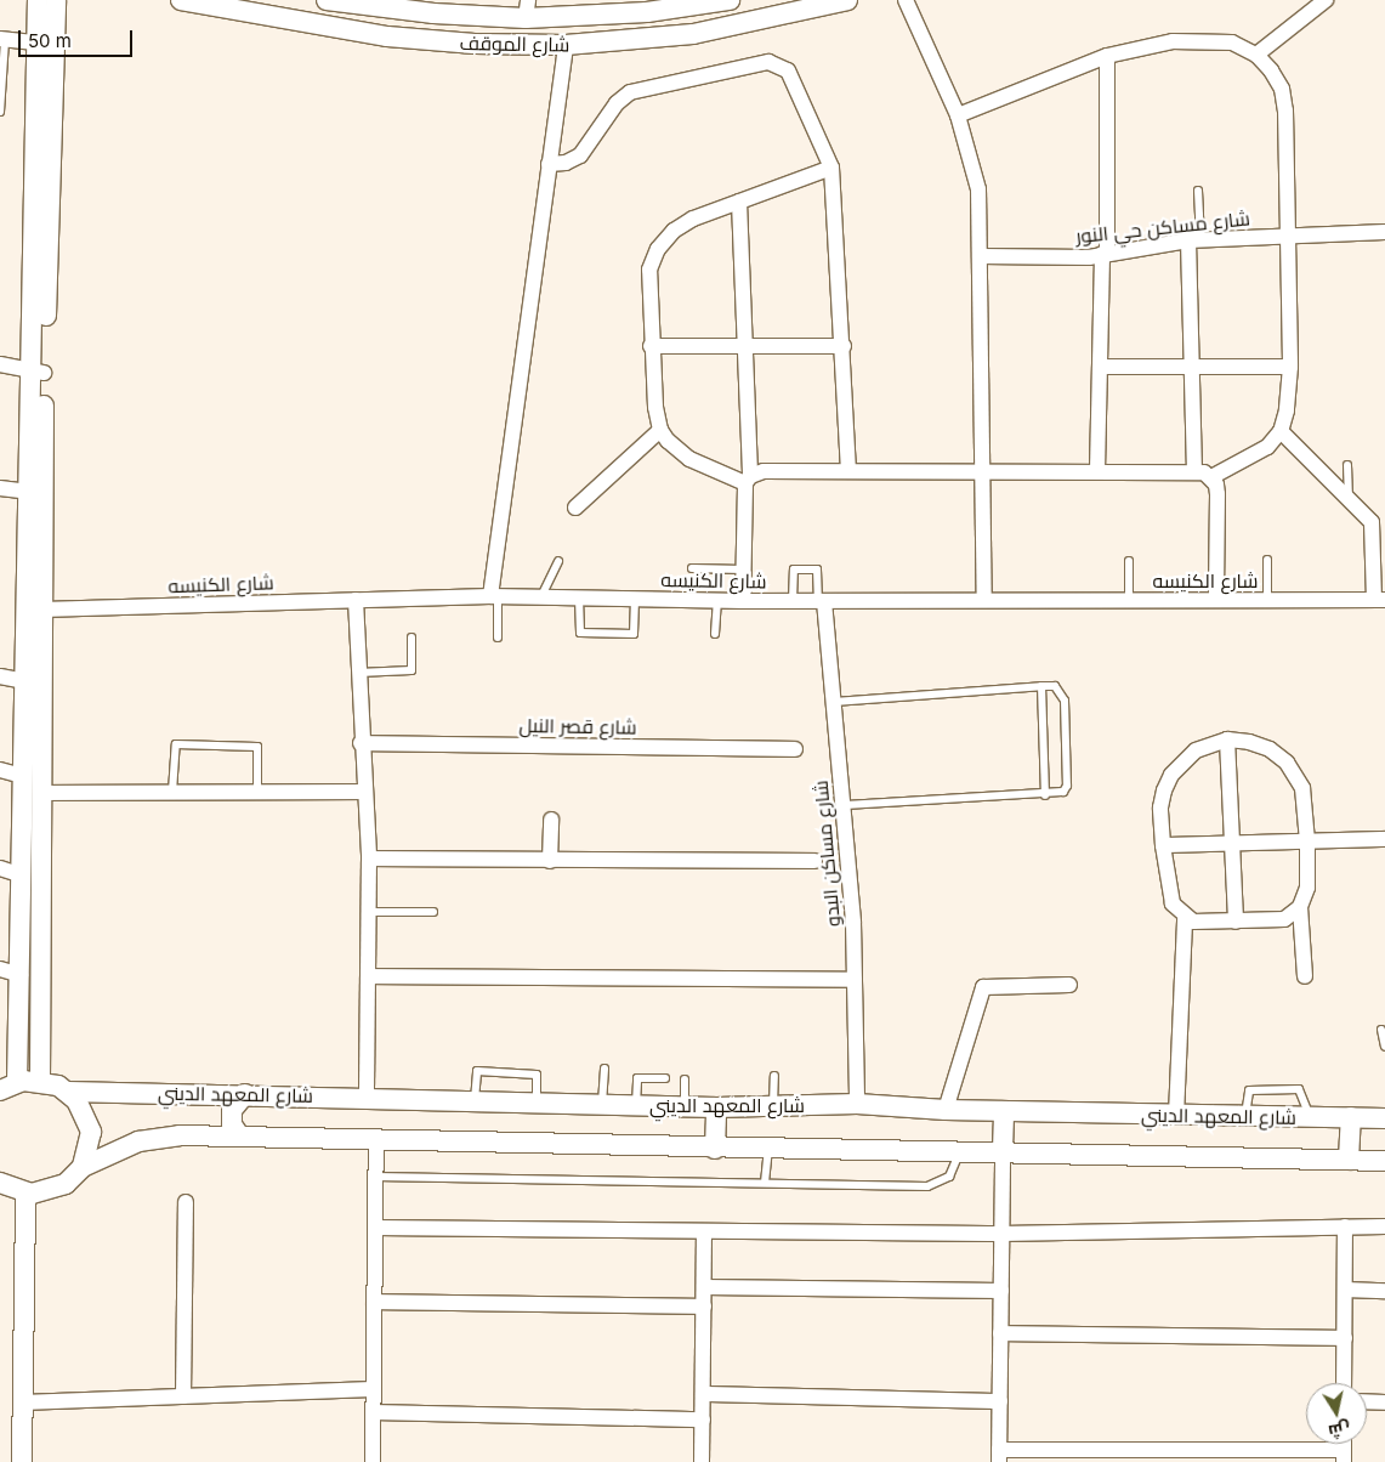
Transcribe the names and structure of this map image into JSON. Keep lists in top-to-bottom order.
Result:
{
  "streets": {
    "street": [
      "شارع الموقف",
      "شارع مساكن حي النور",
      "شارع الكنيسه",
      "شارع قصر النيل",
      "شارع مساكن البدو",
      "شارع المعهد الديني"
    ]
  },
  "crossings": [
    ["شارع الكنيسه", "شارع مساكن البدو"],
    ["شارع مساكن البدو", "شارع المعهد الديني"]
  ],
  "scale_bar": "50 m",
  "north": "bottom"
}
